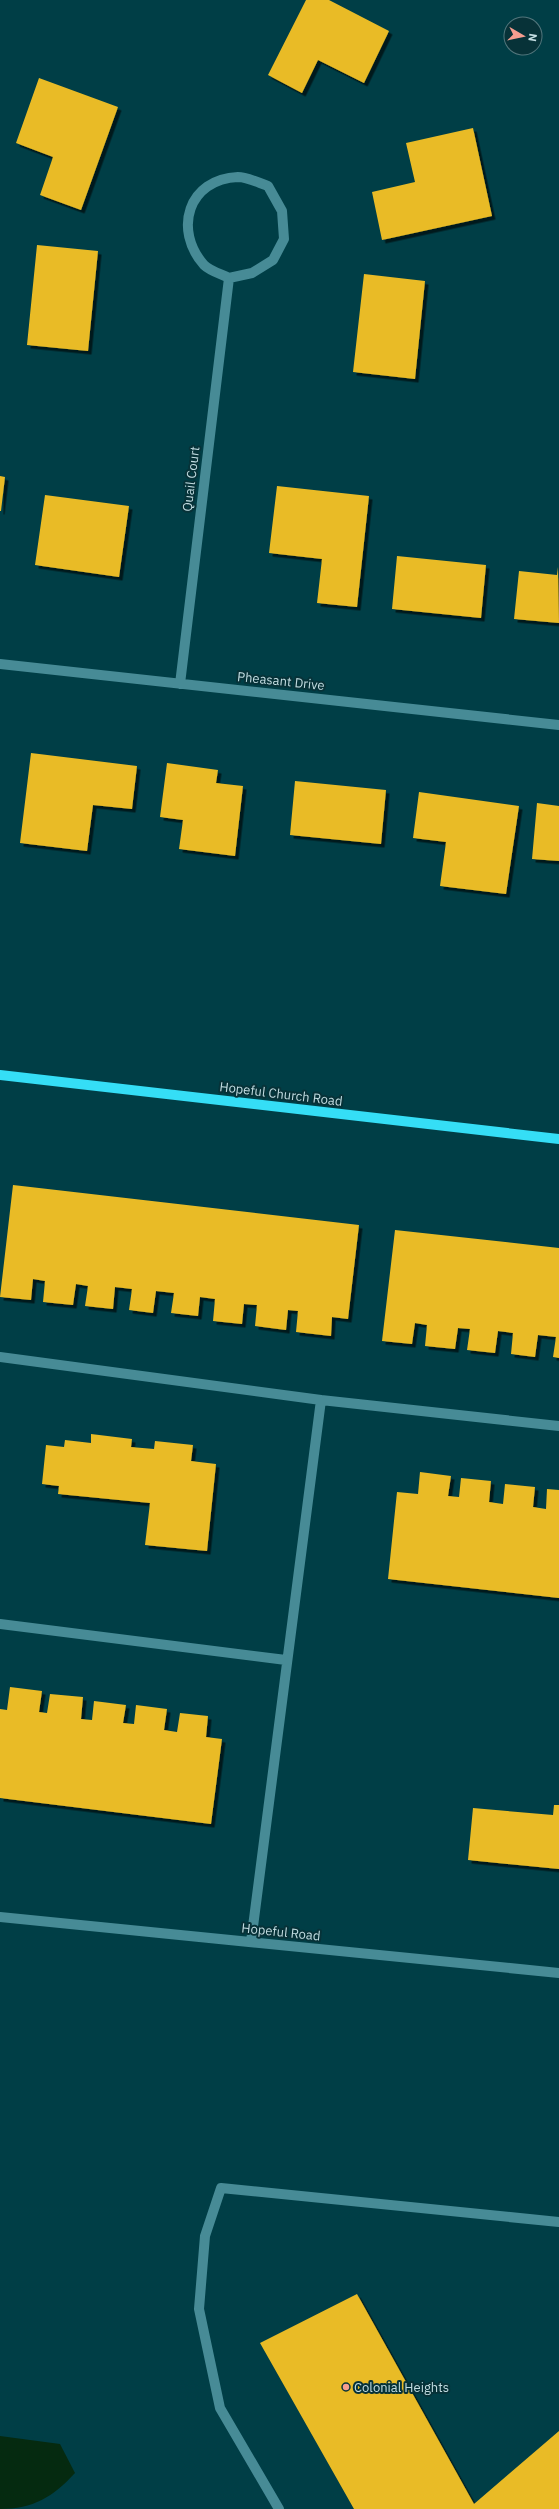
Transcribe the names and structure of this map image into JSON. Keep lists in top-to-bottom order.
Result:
{
  "streets": {
    "main road": ["Hopeful Church Road"],
    "street": ["Quail Court", "Pheasant Drive", "Hopeful Road"]
  },
  "crossings": [
    ["Quail Court", "Pheasant Drive"]
  ],
  "places": ["Colonial Heights"],
  "north": "right"
}
